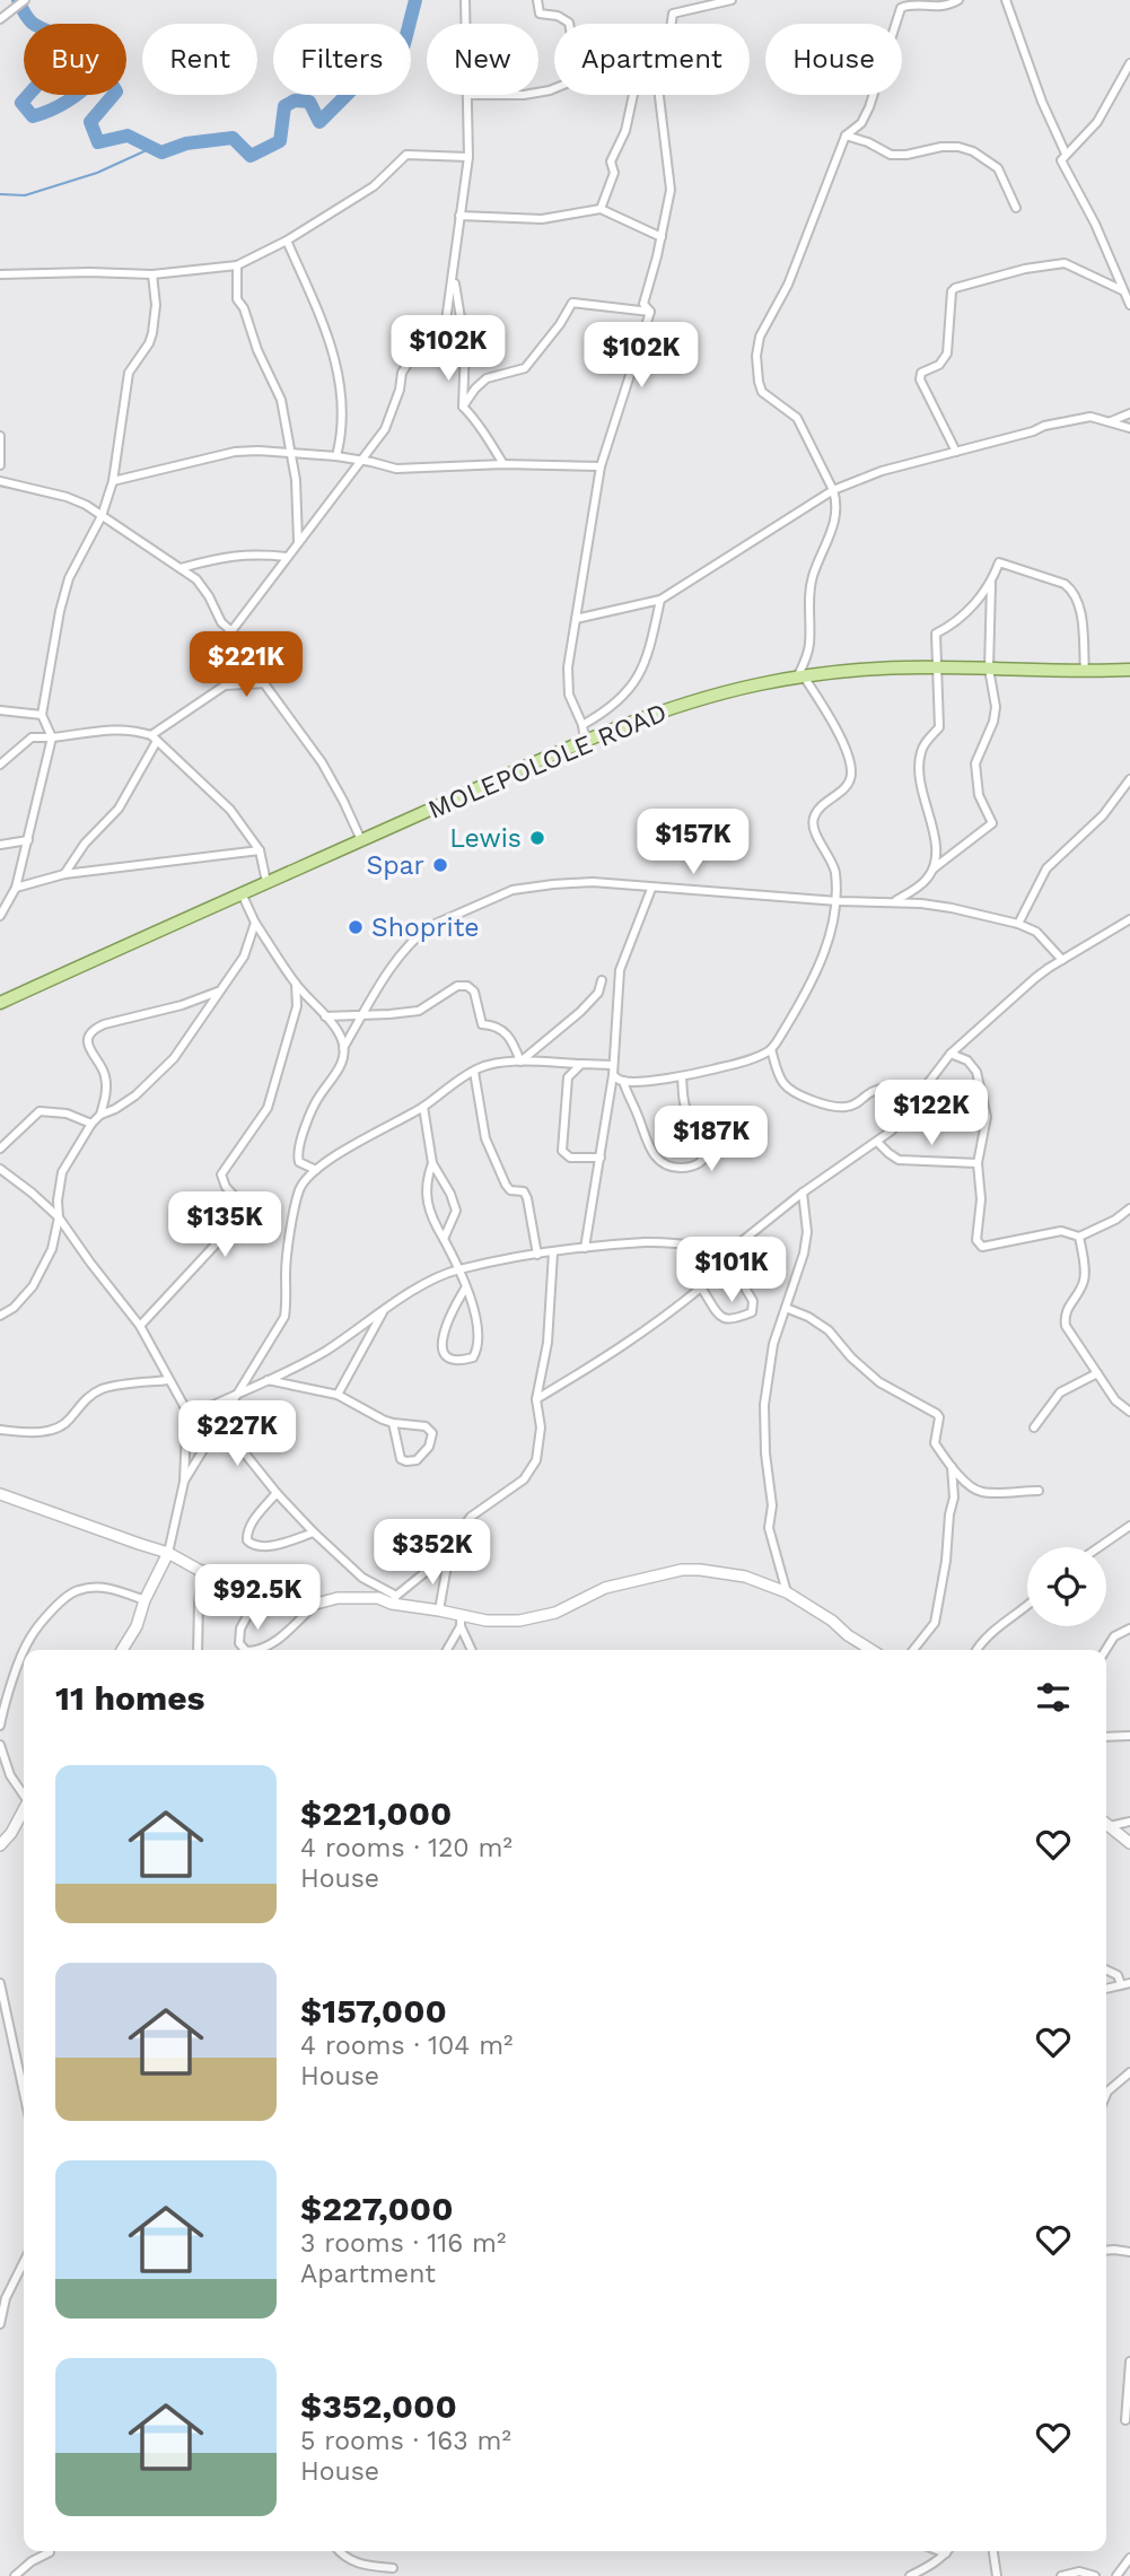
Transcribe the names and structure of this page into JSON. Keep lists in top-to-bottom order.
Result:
{
  "streets": {
    "main road": ["MOLEPOLOLE ROAD"]
  },
  "places": ["Lewis", "Spar", "Shoprite"],
  "page": {
    "chip": [
      "Buy",
      "Rent",
      "Filters",
      "New",
      "Apartment",
      "House"
    ],
    "price": [
      "$102K",
      "$102K",
      "$221K",
      "$157K",
      "$122K",
      "$187K",
      "$135K",
      "$101K",
      "$227K",
      "$352K",
      "$92.5K"
    ],
    "heading": "11 homes",
    "list": [
      {
        "name": "$221,000",
        "note": "4 rooms · 120 m² · House"
      },
      {
        "name": "$157,000",
        "note": "4 rooms · 104 m² · House"
      },
      {
        "name": "$227,000",
        "note": "3 rooms · 116 m² · Apartment"
      },
      {
        "name": "$352,000",
        "note": "5 rooms · 163 m² · House"
      }
    ]
  }
}
